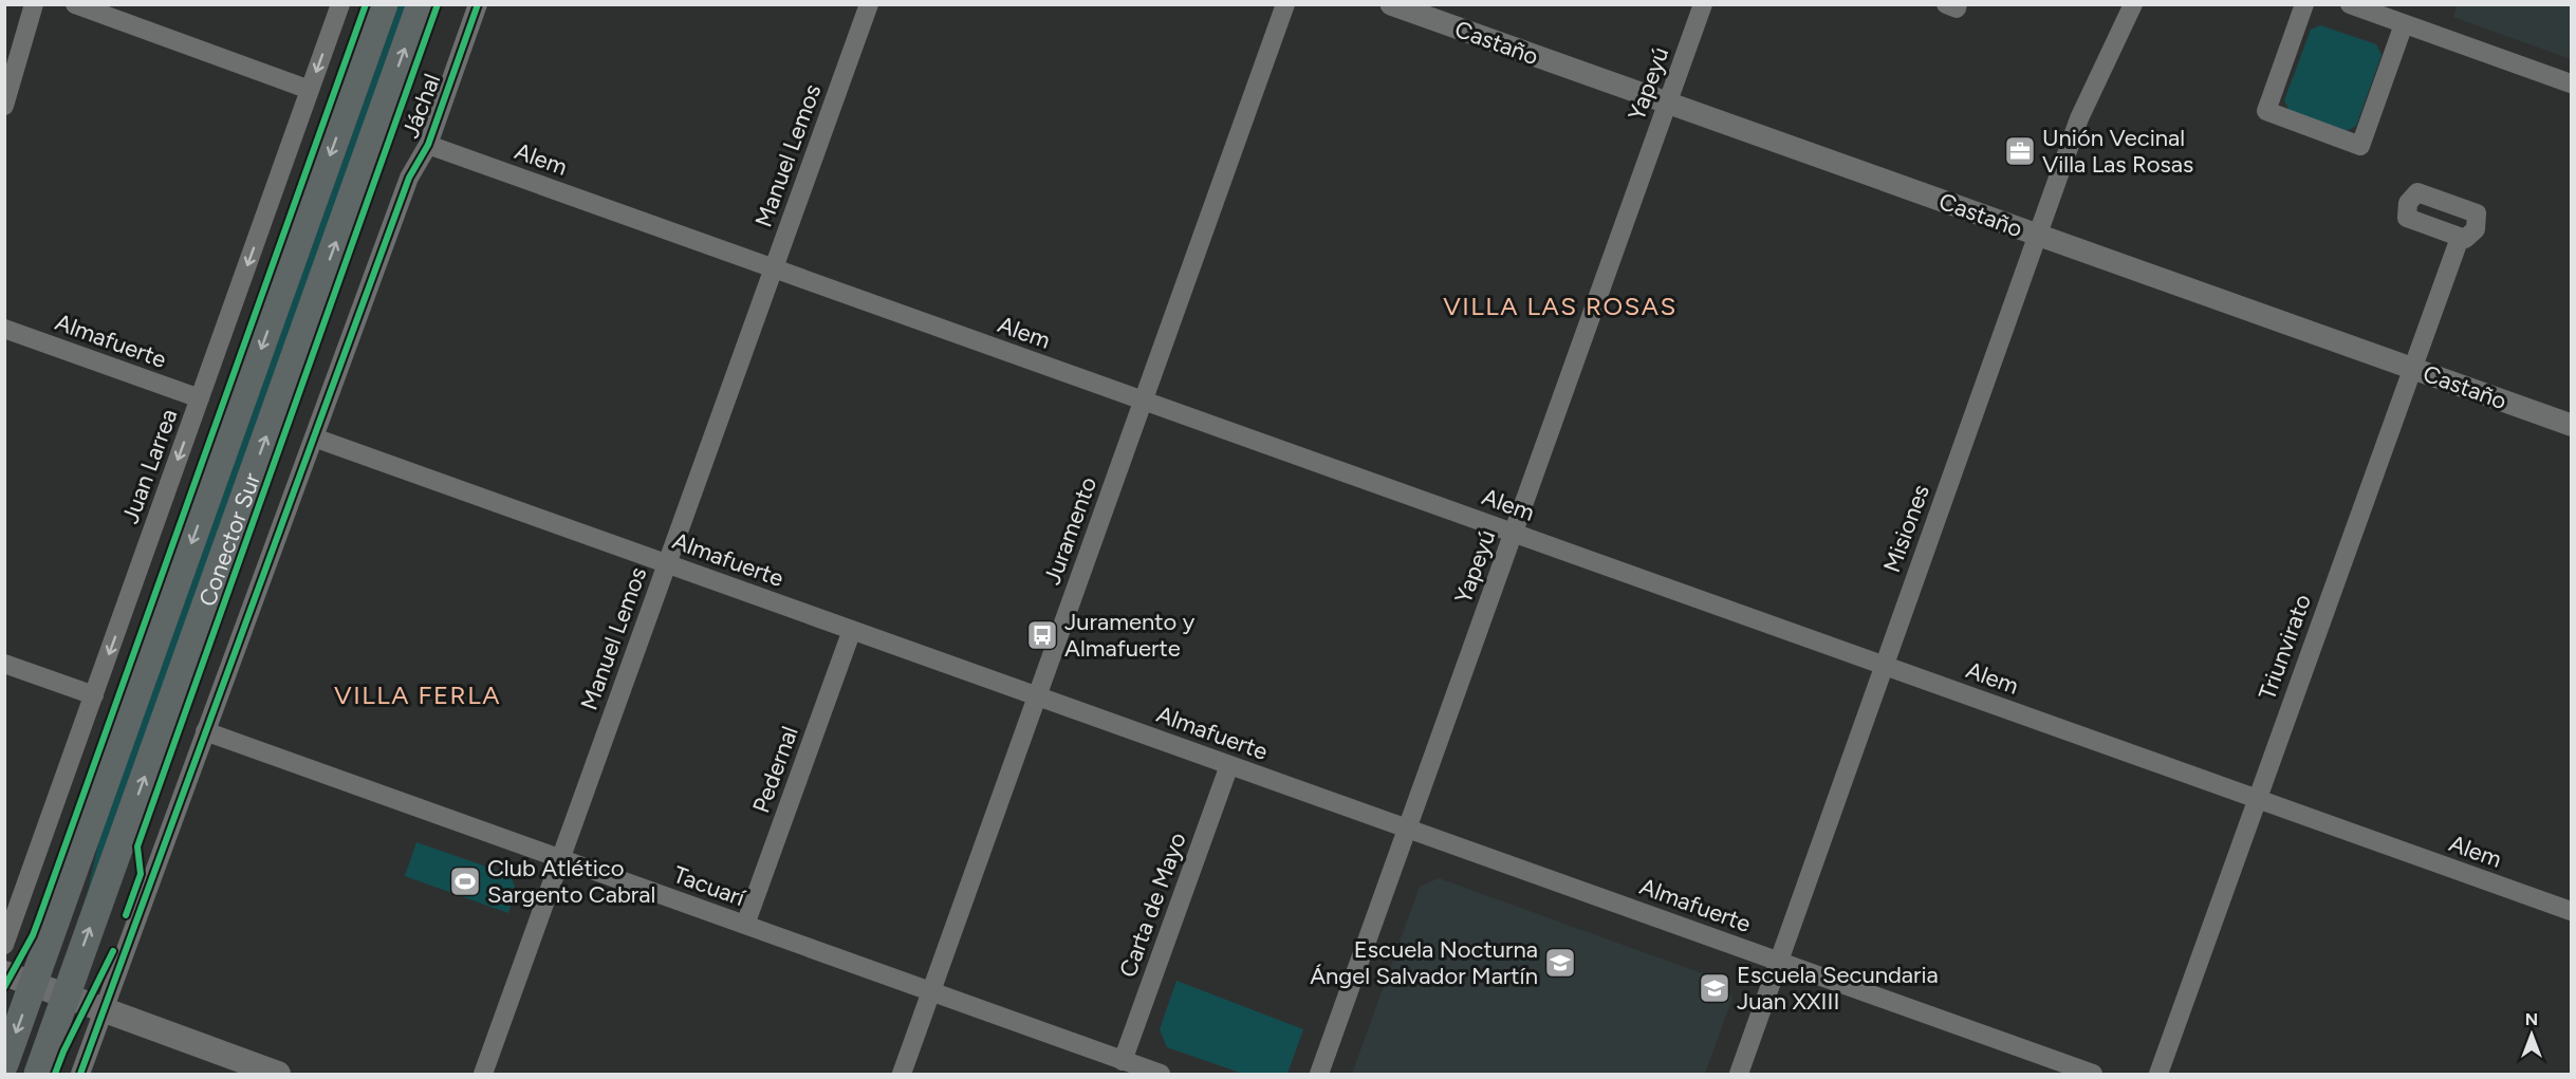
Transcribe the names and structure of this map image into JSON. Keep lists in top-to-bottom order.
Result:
{
  "streets": {
    "main road": ["Conector Sur"],
    "street": [
      "Castaño",
      "Yapeyú",
      "Jáchal",
      "Manuel Lemos",
      "Alem",
      "Almafuerte",
      "Juan Larrea",
      "Misiones",
      "Juramento",
      "Triunvirato",
      "Pedernal",
      "Tacuarí",
      "Carta de Mayo"
    ]
  },
  "crossings": [
    ["Castaño", "Yapeyú"],
    ["Castaño", "Misiones"],
    ["Castaño", "Triunvirato"],
    ["Yapeyú", "Alem"],
    ["Yapeyú", "Almafuerte"],
    ["Jáchal", "Alem"],
    ["Jáchal", "Almafuerte"],
    ["Jáchal", "Tacuarí"],
    ["Manuel Lemos", "Alem"],
    ["Manuel Lemos", "Almafuerte"],
    ["Manuel Lemos", "Tacuarí"],
    ["Alem", "Misiones"],
    ["Alem", "Juramento"],
    ["Alem", "Triunvirato"],
    ["Almafuerte", "Juan Larrea"],
    ["Almafuerte", "Misiones"],
    ["Almafuerte", "Juramento"],
    ["Almafuerte", "Pedernal"],
    ["Almafuerte", "Carta de Mayo"],
    ["Juramento", "Tacuarí"],
    ["Pedernal", "Tacuarí"],
    ["Tacuarí", "Carta de Mayo"]
  ],
  "one_way": ["Juan Larrea"],
  "districts": ["VILLA LAS ROSAS", "VILLA FERLA"],
  "places": {
    "office": ["Unión Vecinal Villa Las Rosas"],
    "bus stop": ["Juramento y Almafuerte"],
    "sports": ["Club Atlético Sargento Cabral"],
    "school or university": ["Escuela Nocturna Ángel Salvador Martín", "Escuela Secundaria Juan XXIII"]
  },
  "north": "top"
}
